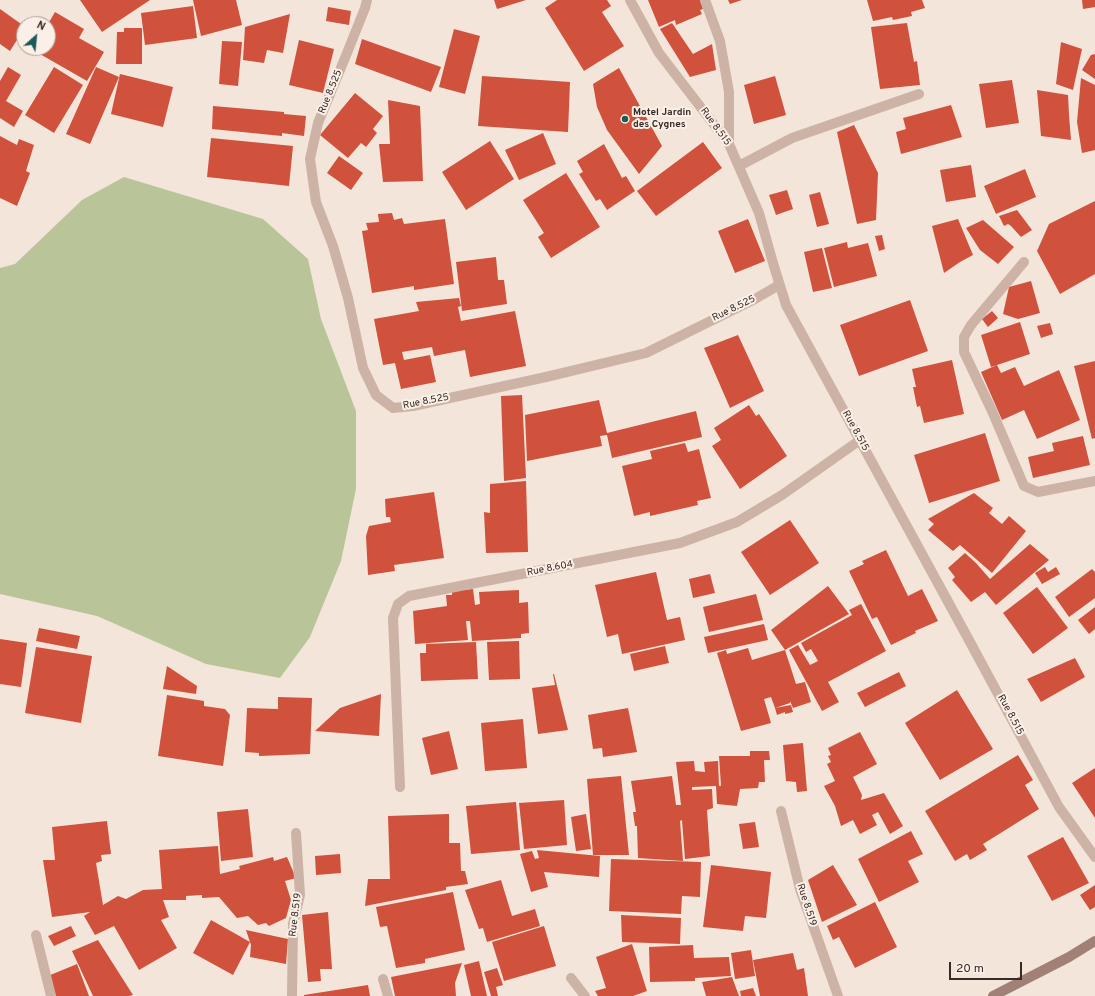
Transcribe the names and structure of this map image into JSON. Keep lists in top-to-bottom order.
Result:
{
  "streets": {
    "street": [
      "Rue 8.525",
      "Rue 8.515",
      "Rue 8.604",
      "Rue 8.519"
    ]
  },
  "crossings": [
    ["Rue 8.525", "Rue 8.515"],
    ["Rue 8.515", "Rue 8.604"]
  ],
  "places": ["Motel Jardin des Cygnes"],
  "scale_bar": "20 m",
  "north": "top right"
}
